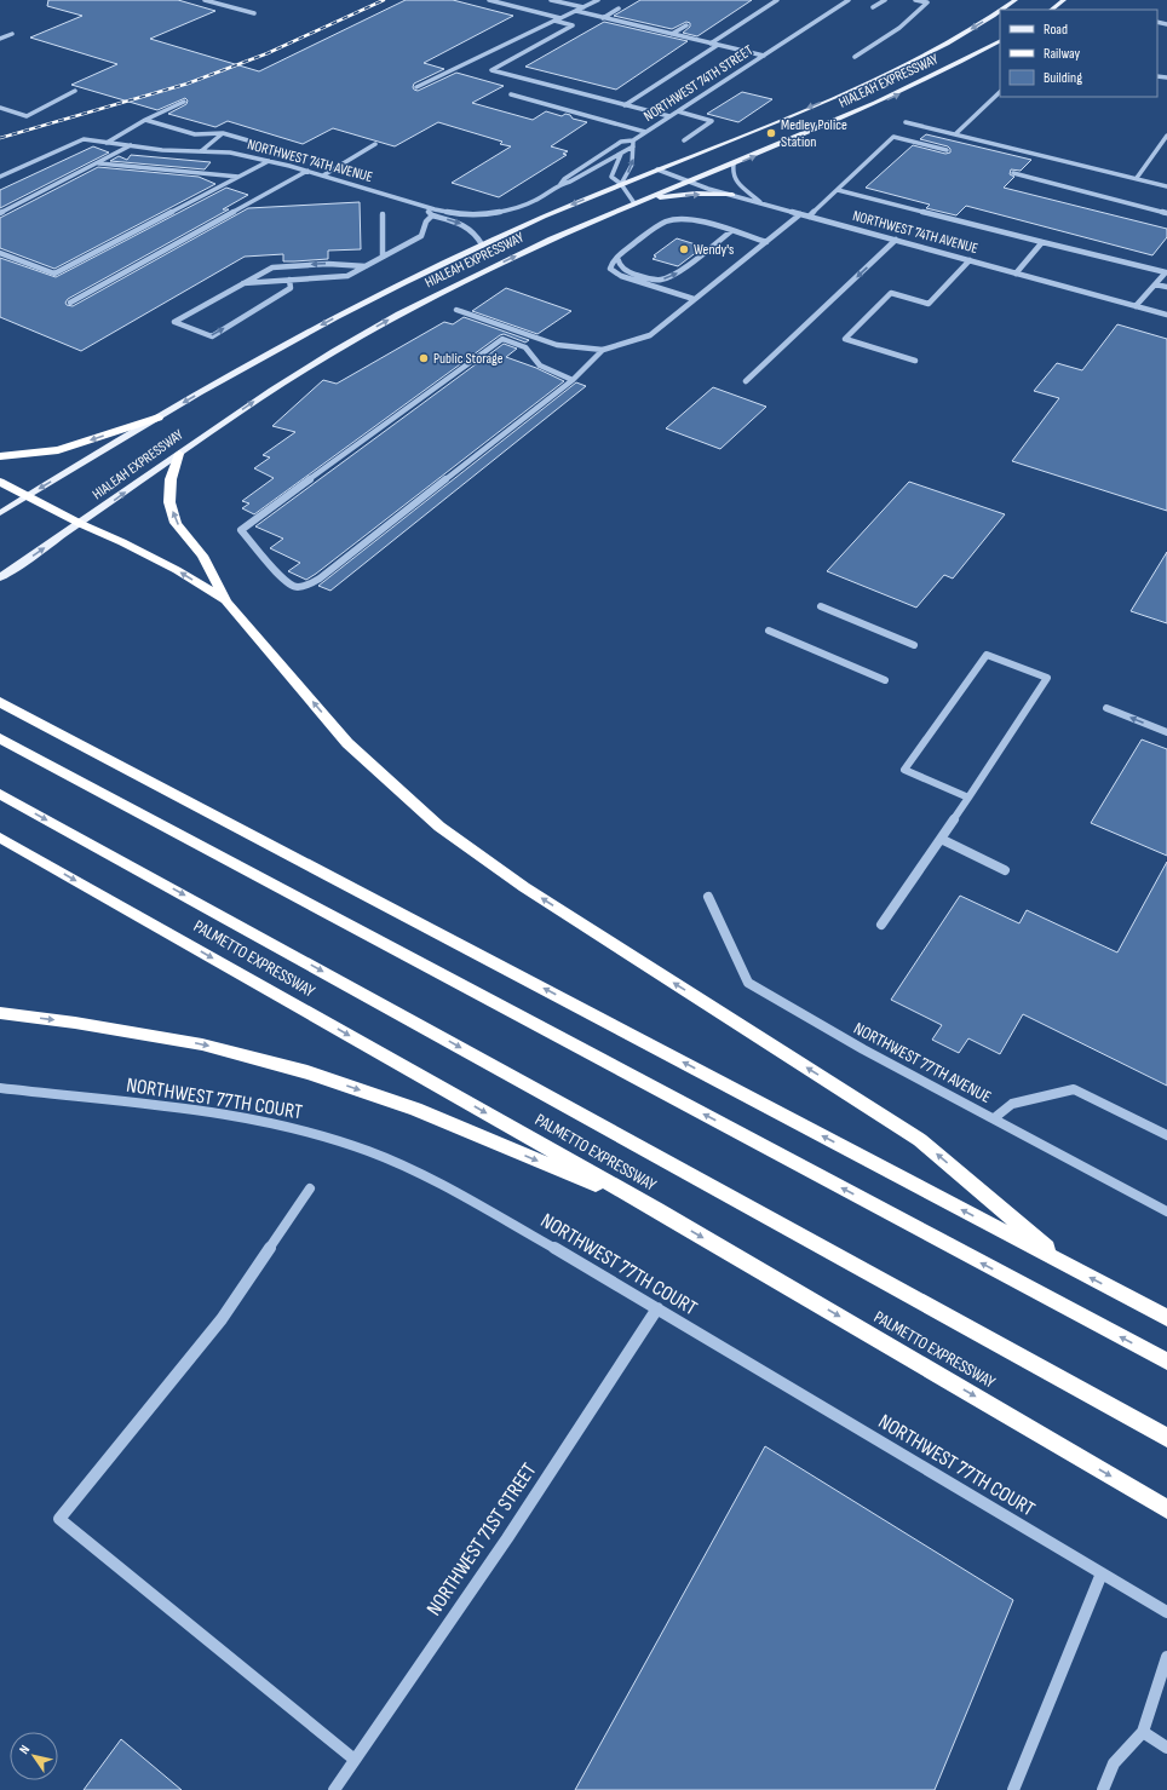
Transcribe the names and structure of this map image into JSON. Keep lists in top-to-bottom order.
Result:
{
  "streets": {
    "highway": ["PALMETTO EXPRESSWAY"],
    "main road": ["HIALEAH EXPRESSWAY"],
    "street": [
      "NORTHWEST 74TH STREET",
      "NORTHWEST 74TH AVENUE",
      "NORTHWEST 77TH AVENUE",
      "NORTHWEST 77TH COURT",
      "NORTHWEST 71ST STREET"
    ]
  },
  "crossings": [
    ["HIALEAH EXPRESSWAY", "NORTHWEST 74TH AVENUE"],
    ["NORTHWEST 74TH STREET", "NORTHWEST 74TH AVENUE"],
    ["NORTHWEST 77TH COURT", "NORTHWEST 71ST STREET"]
  ],
  "places": ["Medley Police Station", "Wendy's", "Public Storage"],
  "legend": ["Road", "Railway", "Building"],
  "north": "top left"
}
